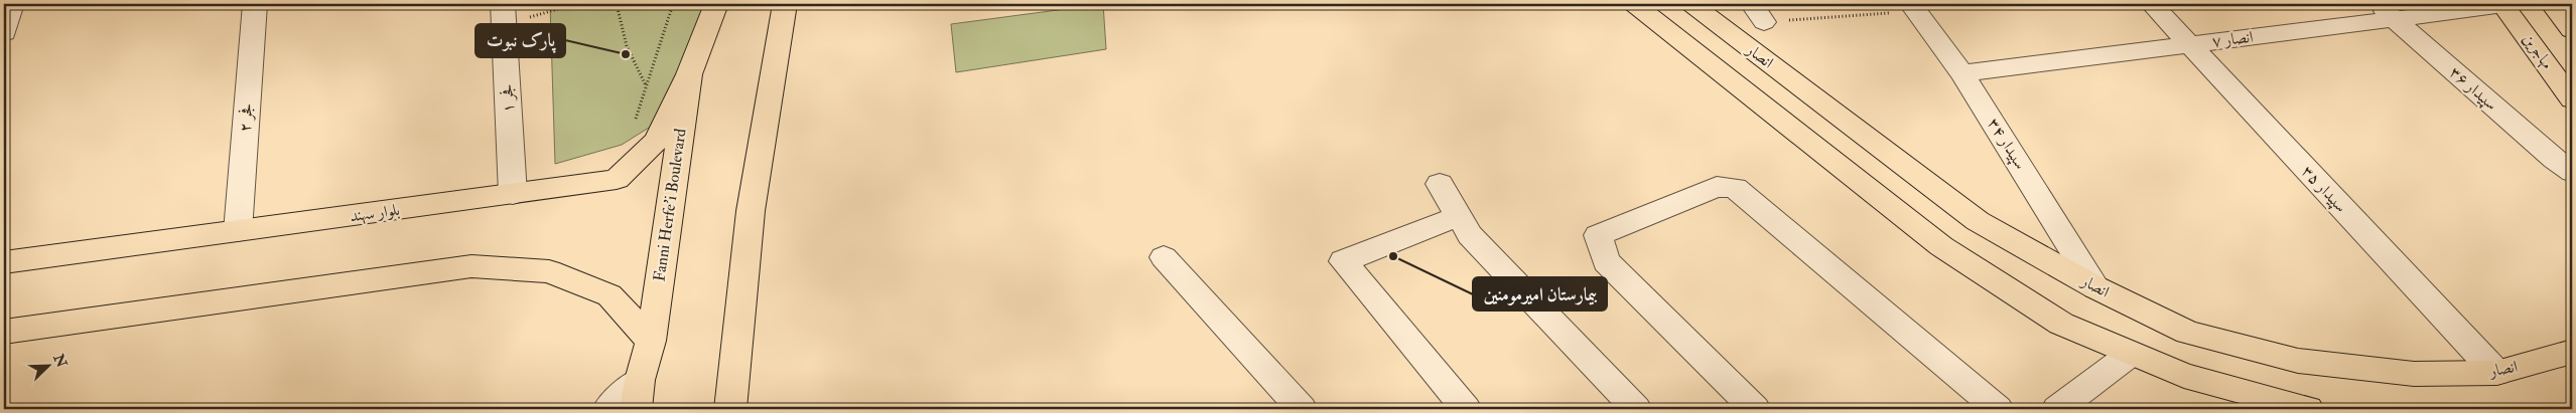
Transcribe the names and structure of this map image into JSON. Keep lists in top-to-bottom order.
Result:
{
  "streets": {
    "main road": [
      "مهاجرین",
      "انصار",
      "Fanni Herfe'i Boulevard",
      "بلوار سهند"
    ],
    "street": [
      "انصار ۷",
      "سپیدار ۳۶",
      "فجر ۱",
      "فجر ۲",
      "سپیدار ۳۴",
      "سپیدار ۳۵"
    ]
  },
  "crossings": [
    ["انصار ۷", "مهاجرین"],
    ["انصار ۷", "سپیدار ۳۶"],
    ["انصار ۷", "سپیدار ۳۴"],
    ["انصار ۷", "سپیدار ۳۵"],
    ["انصار", "سپیدار ۳۴"],
    ["انصار", "سپیدار ۳۵"],
    ["فجر ۱", "بلوار سهند"],
    ["فجر ۲", "بلوار سهند"],
    ["Fanni Herfe'i Boulevard", "بلوار سهند"]
  ],
  "places": ["پارک نبوت", "بیمارستان امیرمومنین"],
  "north": "top right"
}
